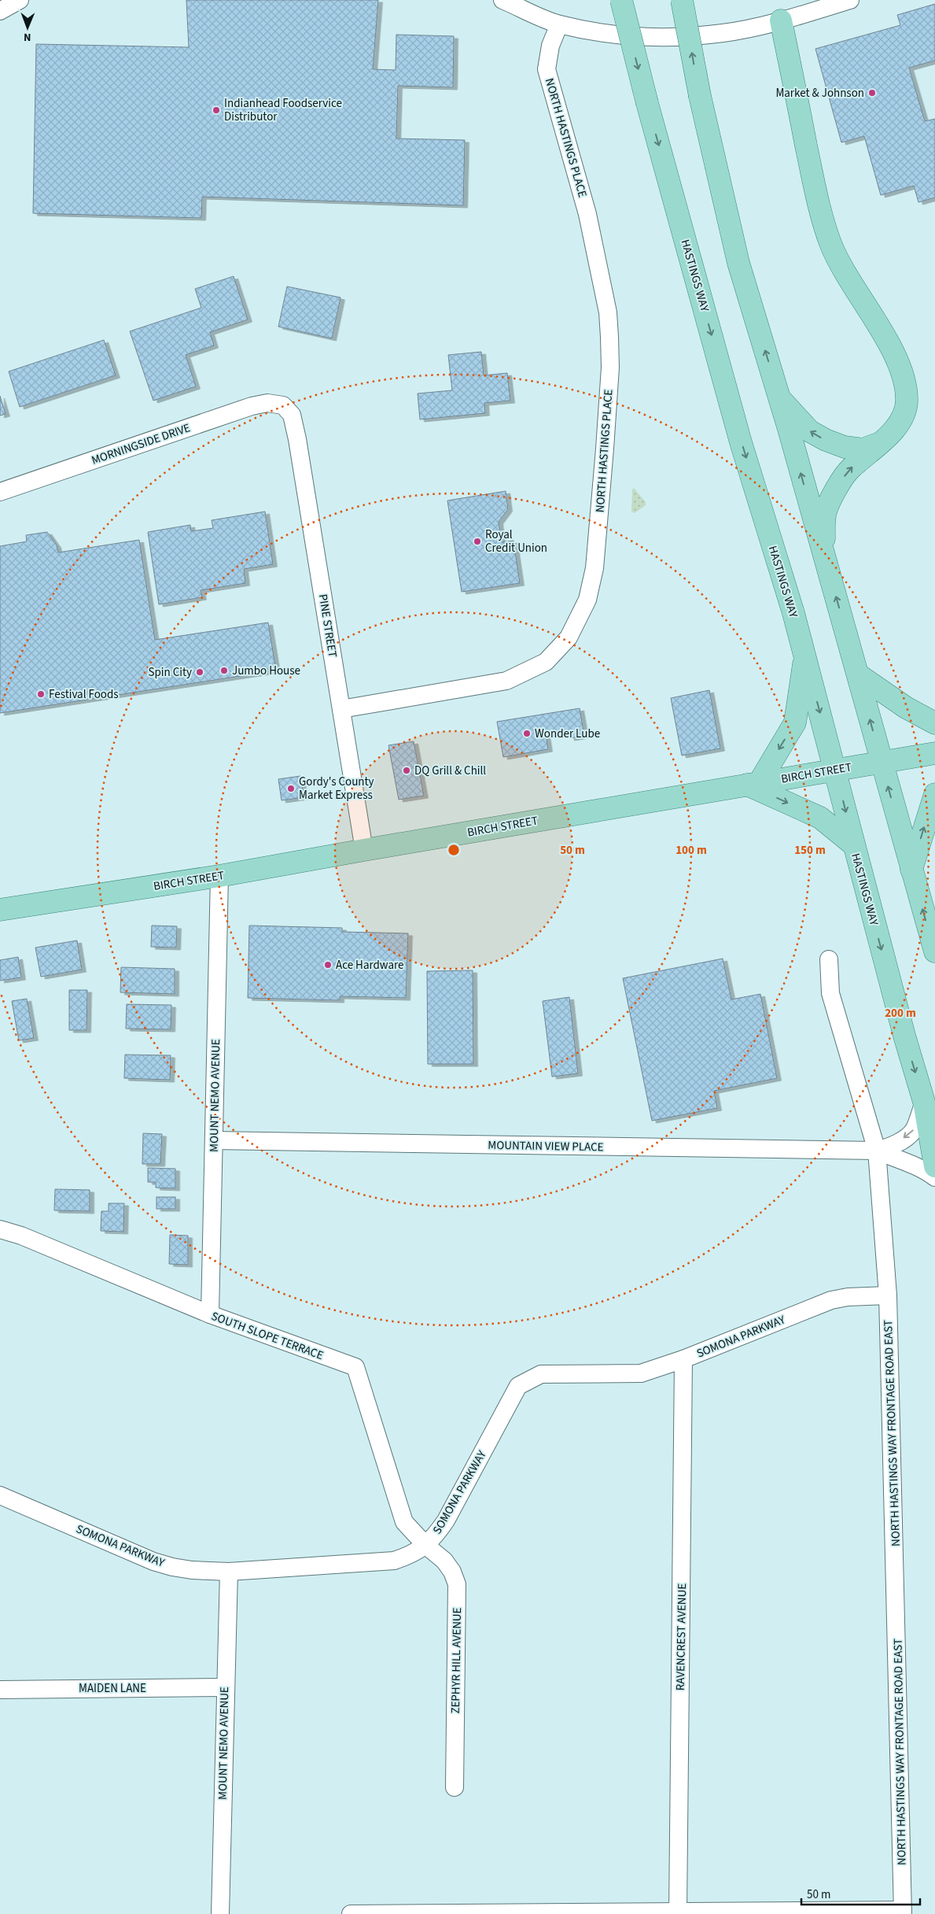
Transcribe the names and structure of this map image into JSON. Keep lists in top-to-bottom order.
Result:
{
  "streets": {
    "main road": ["HASTINGS WAY", "BIRCH STREET"],
    "street": [
      "NORTH HASTINGS PLACE",
      "MORNINGSIDE DRIVE",
      "PINE STREET",
      "MOUNT NEMO AVENUE",
      "MOUNTAIN VIEW PLACE",
      "SOUTH SLOPE TERRACE",
      "SOMONA PARKWAY",
      "NORTH HASTINGS WAY FRONTAGE ROAD EAST",
      "RAVENCREST AVENUE",
      "ZEPHYR HILL AVENUE",
      "MAIDEN LANE"
    ]
  },
  "crossings": [
    ["NORTH HASTINGS PLACE", "PINE STREET"],
    ["HASTINGS WAY", "BIRCH STREET"],
    ["HASTINGS WAY", "MOUNTAIN VIEW PLACE"],
    ["MORNINGSIDE DRIVE", "PINE STREET"],
    ["PINE STREET", "BIRCH STREET"],
    ["BIRCH STREET", "MOUNT NEMO AVENUE"],
    ["MOUNT NEMO AVENUE", "MOUNTAIN VIEW PLACE"],
    ["MOUNT NEMO AVENUE", "SOUTH SLOPE TERRACE"],
    ["MOUNT NEMO AVENUE", "SOMONA PARKWAY"],
    ["MOUNT NEMO AVENUE", "MAIDEN LANE"],
    ["MOUNTAIN VIEW PLACE", "NORTH HASTINGS WAY FRONTAGE ROAD EAST"],
    ["SOUTH SLOPE TERRACE", "SOMONA PARKWAY"],
    ["SOUTH SLOPE TERRACE", "ZEPHYR HILL AVENUE"],
    ["SOMONA PARKWAY", "NORTH HASTINGS WAY FRONTAGE ROAD EAST"],
    ["SOMONA PARKWAY", "RAVENCREST AVENUE"],
    ["SOMONA PARKWAY", "ZEPHYR HILL AVENUE"]
  ],
  "places": [
    "Market & Johnson",
    "Indianhead Foodservice Distributor",
    "Royal Credit Union",
    "Jumbo House",
    "Spin City",
    "Festival Foods",
    "Wonder Lube",
    "DQ Grill & Chill",
    "Gordy's County Market Express",
    "Ace Hardware"
  ],
  "scale_bar": "50 m",
  "north": "bottom",
  "rings": [
    "50 m",
    "100 m",
    "150 m",
    "200 m"
  ]
}
